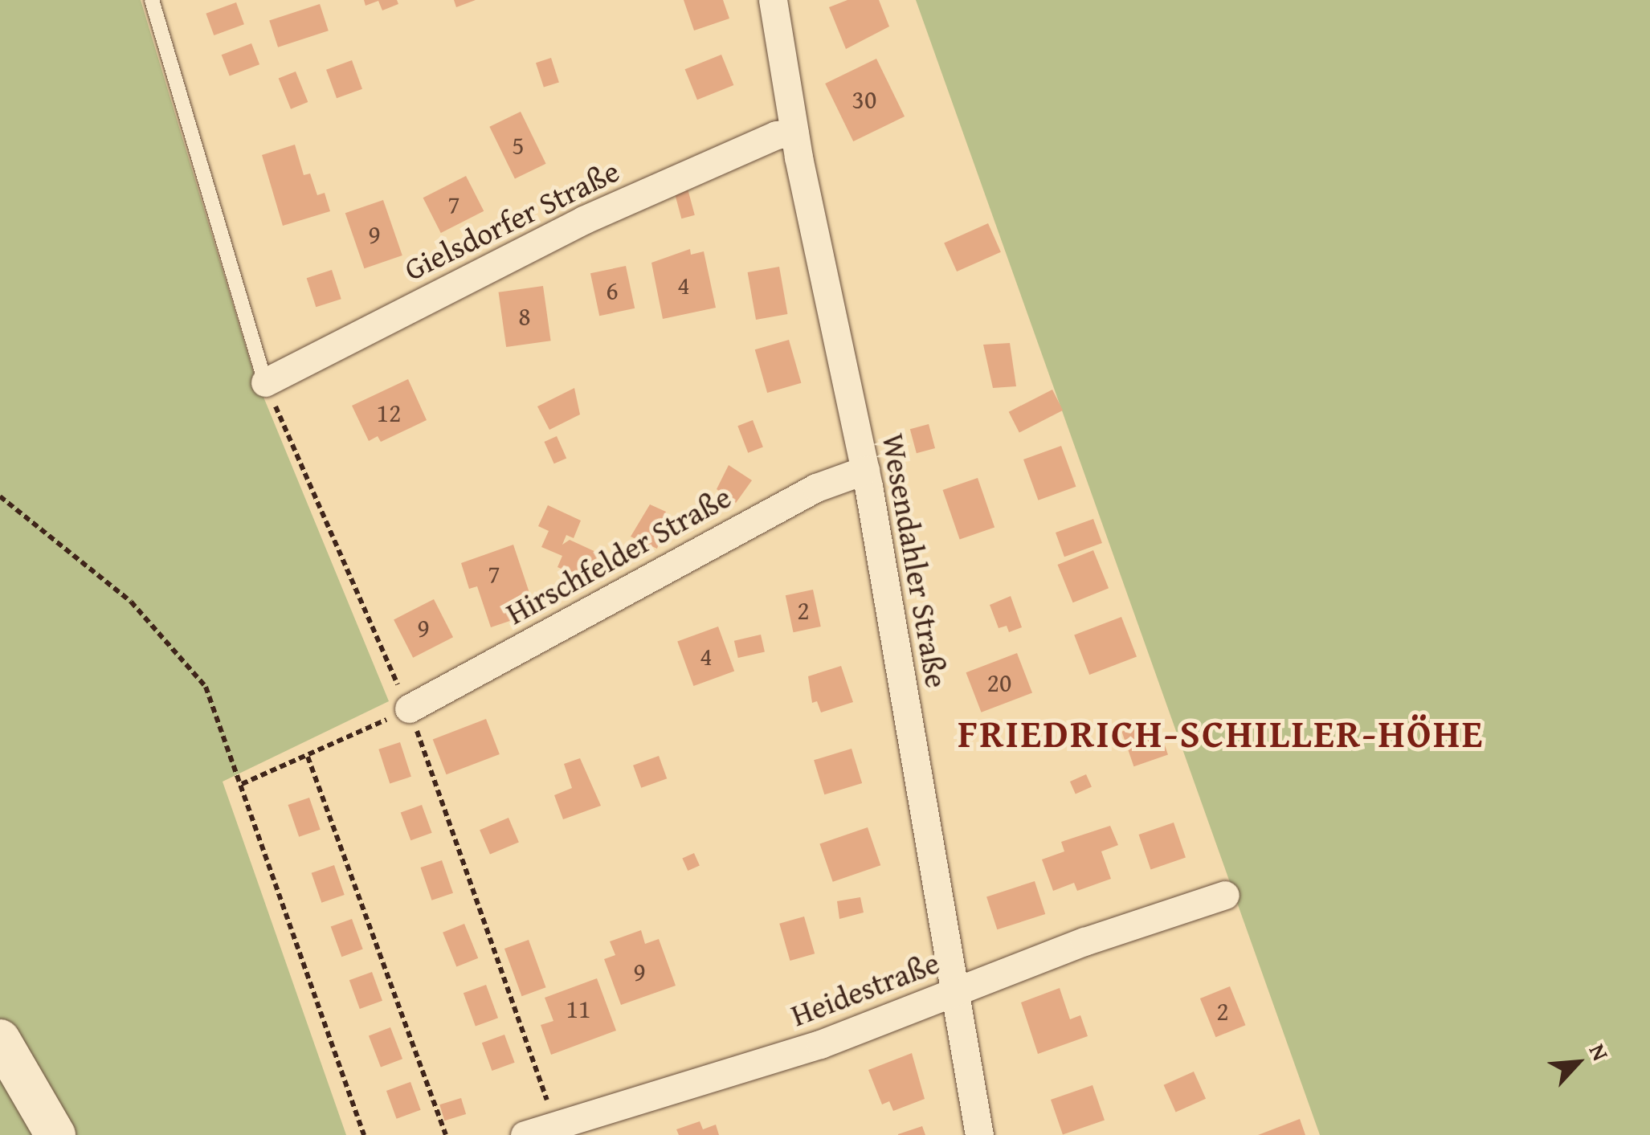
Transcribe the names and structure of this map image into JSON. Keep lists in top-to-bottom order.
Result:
{
  "streets": {
    "street": [
      "Gielsdorfer Straße",
      "Hirschfelder Straße",
      "Wesendahler Straße",
      "Heidestraße"
    ]
  },
  "crossings": [
    ["Gielsdorfer Straße", "Wesendahler Straße"],
    ["Hirschfelder Straße", "Wesendahler Straße"],
    ["Wesendahler Straße", "Heidestraße"]
  ],
  "districts": ["FRIEDRICH-SCHILLER-HÖHE"],
  "house_numbers": [
    "30",
    "5",
    "7",
    "9",
    "4",
    "6",
    "8",
    "12",
    "7",
    "2",
    "9",
    "4",
    "20",
    "9",
    "11",
    "2"
  ],
  "north": "top right"
}
